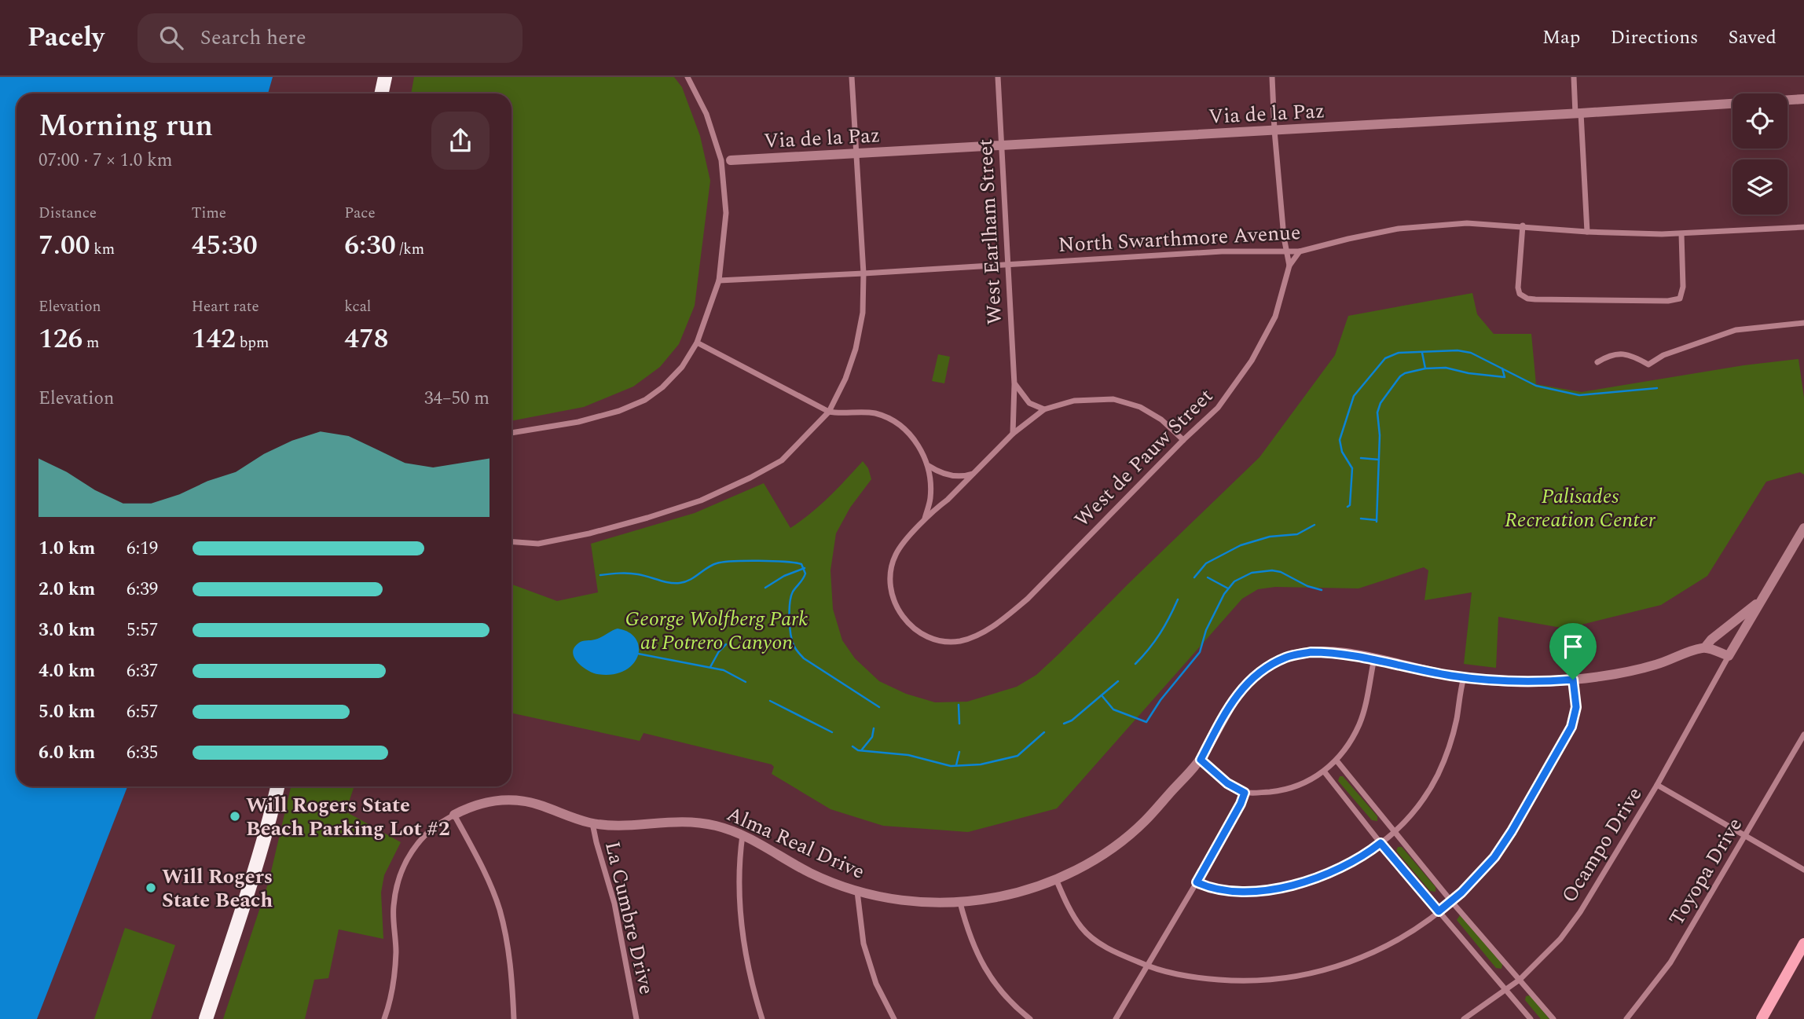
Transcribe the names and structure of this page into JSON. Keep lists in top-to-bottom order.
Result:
{
  "streets": {
    "street": [
      "Via de la Paz",
      "West Earlham Street",
      "North Swarthmore Avenue",
      "West de Pauw Street",
      "Alma Real Drive",
      "Ocampo Drive",
      "Toyopa Drive",
      "La Cumbre Drive"
    ]
  },
  "crossings": [
    ["Via de la Paz", "West Earlham Street"],
    ["West Earlham Street", "North Swarthmore Avenue"],
    ["North Swarthmore Avenue", "West de Pauw Street"],
    ["Alma Real Drive", "La Cumbre Drive"]
  ],
  "parks": ["Palisades Recreation Center", "George Wolfberg Park at Potrero Canyon"],
  "places": ["Will Rogers State Beach Parking Lot #2", "Will Rogers State Beach"],
  "page": {
    "header": "Pacely",
    "search": "Search here",
    "nav": ["Map", "Directions", "Saved"],
    "heading": ["Morning run", "07:00 · 7 × 1.0 km"],
    "stats": [
      ["Distance", "7.00 km"],
      ["Time", "45:30"],
      ["Pace", "6:30 /km"],
      ["Elevation", "126 m"],
      ["Heart rate", "142 bpm"],
      ["kcal", "478"]
    ],
    "chart": ["Elevation", "34–50 m"],
    "list": [
      {
        "name": "1.0 km",
        "note": "6:19"
      },
      {
        "name": "2.0 km",
        "note": "6:39"
      },
      {
        "name": "3.0 km",
        "note": "5:57"
      },
      {
        "name": "4.0 km",
        "note": "6:37"
      },
      {
        "name": "5.0 km",
        "note": "6:57"
      },
      {
        "name": "6.0 km",
        "note": "6:35"
      }
    ]
  }
}
